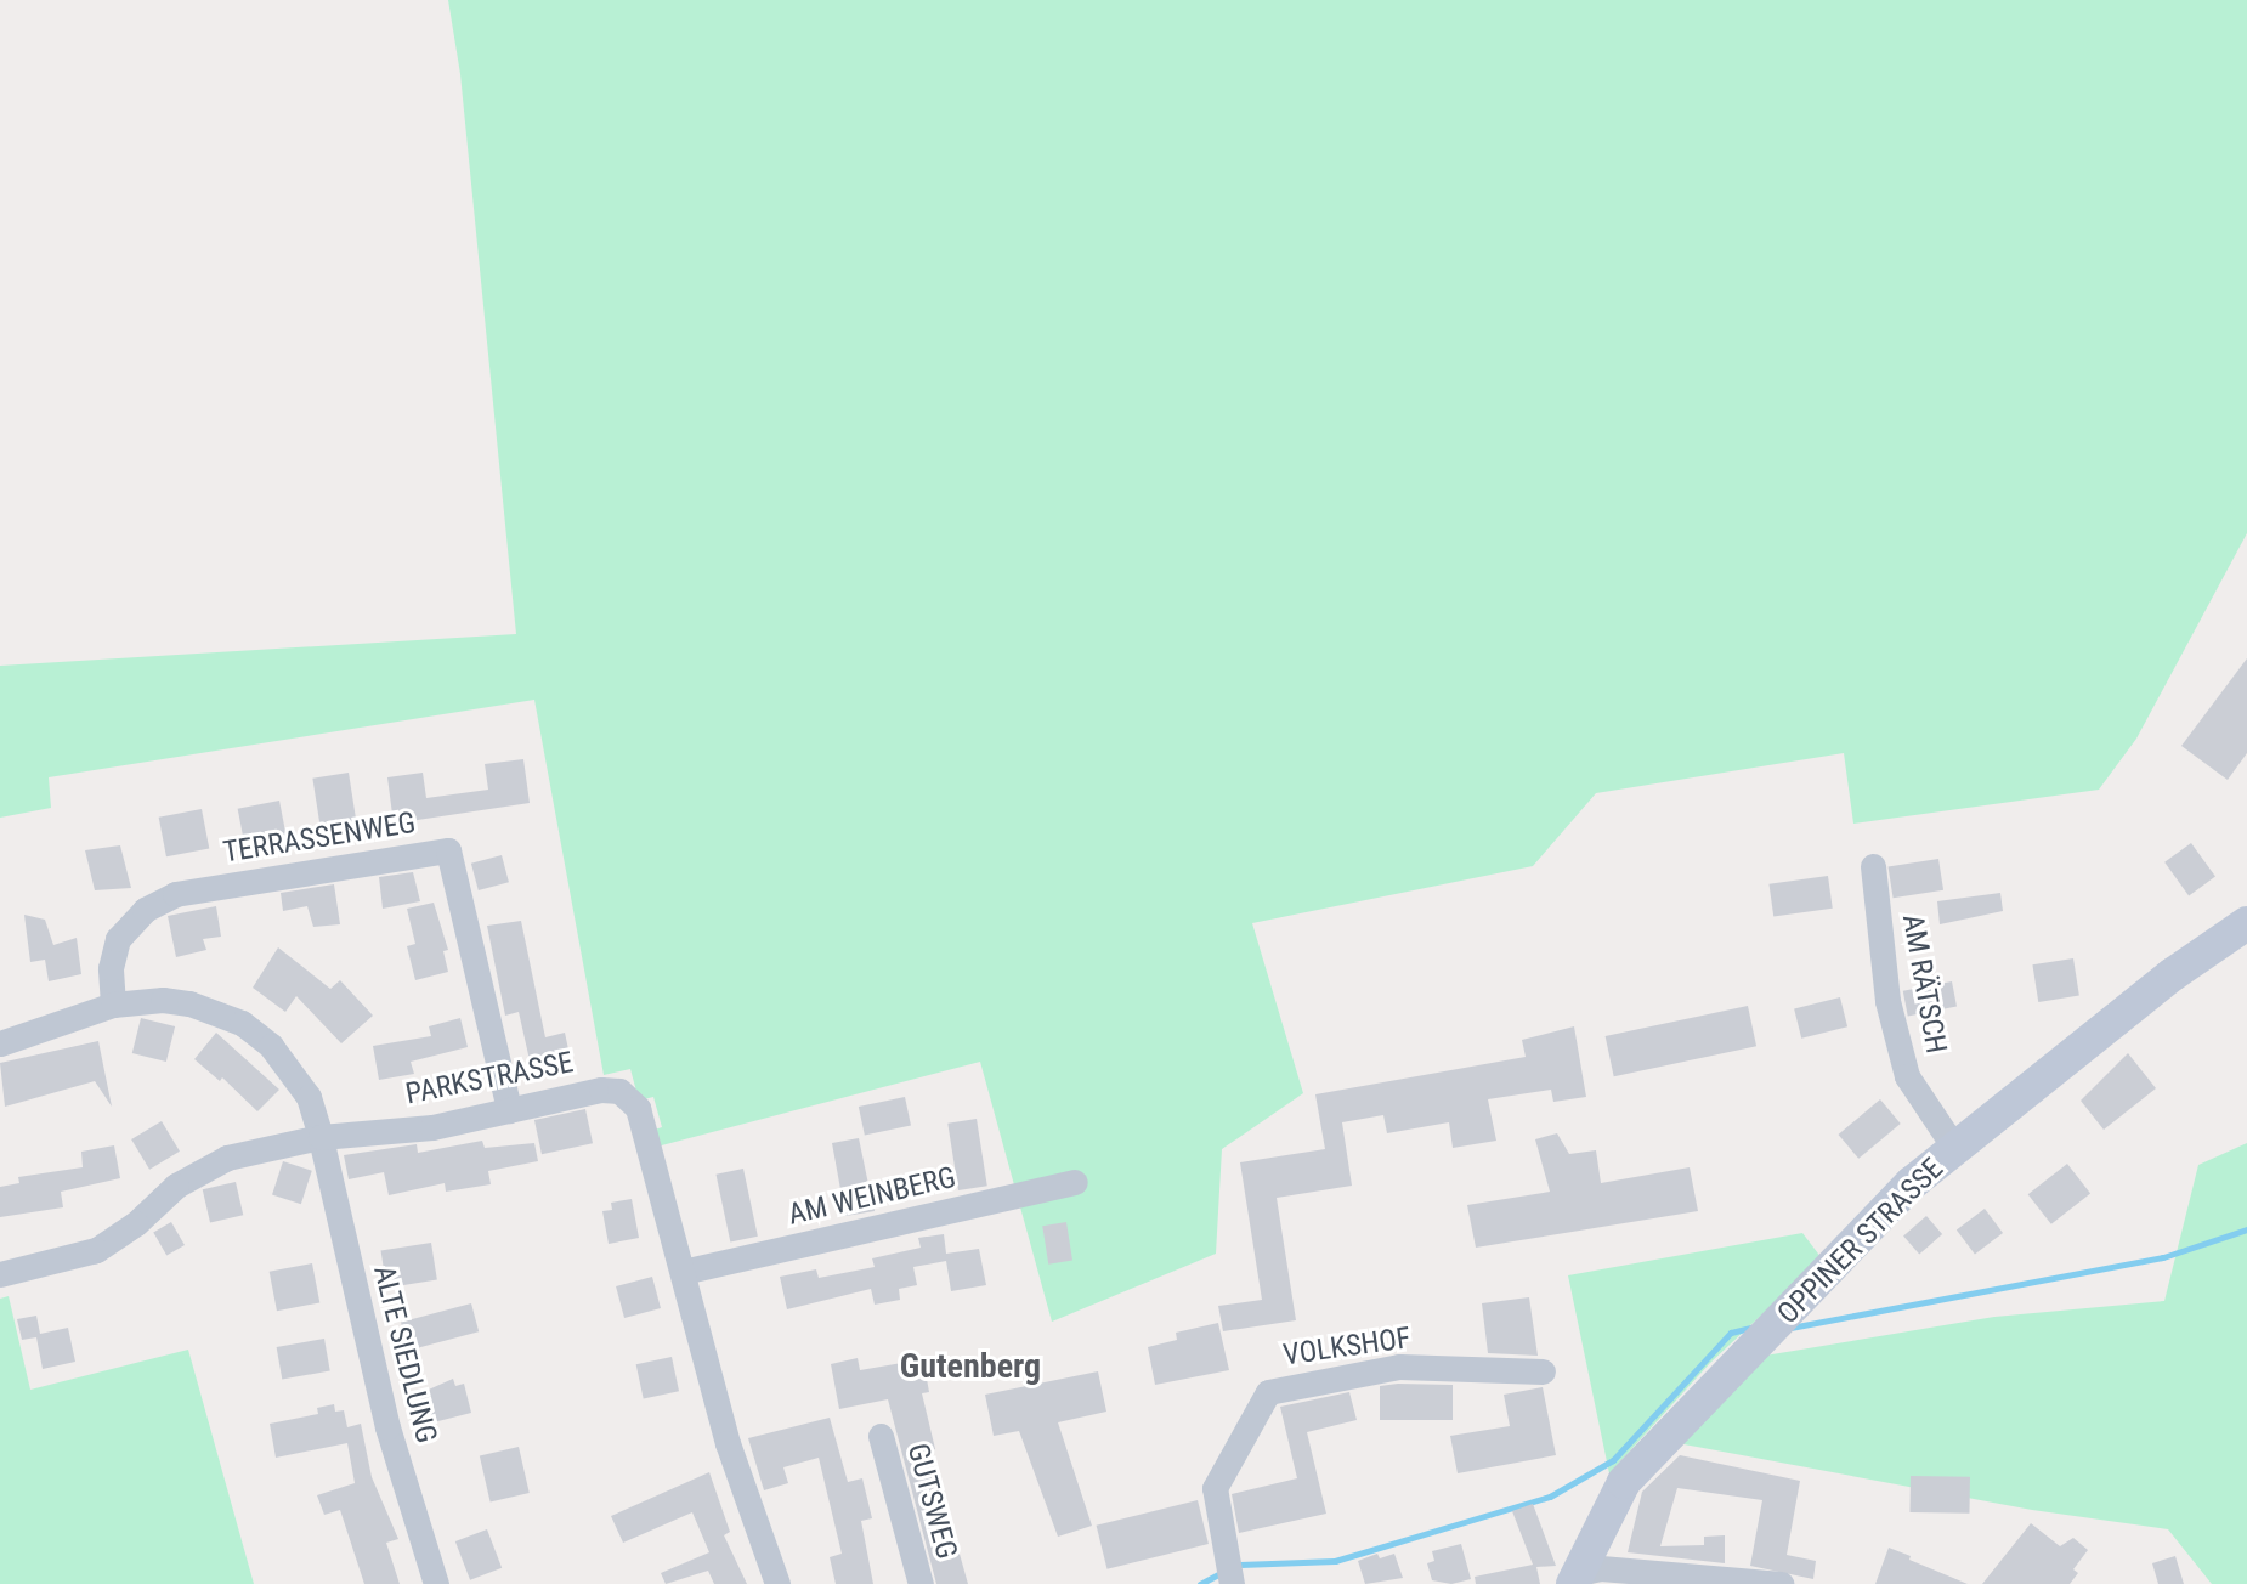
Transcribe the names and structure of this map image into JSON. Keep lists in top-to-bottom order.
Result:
{
  "streets": {
    "street": [
      "TERRASSENWEG",
      "AM RÄTSCH",
      "PARKSTRASSE",
      "AM WEINBERG",
      "OPPINER STRASSE",
      "VOLKSHOF",
      "ALTE SIEDLUNG",
      "GUTSWEG"
    ]
  },
  "crossings": [
    ["TERRASSENWEG", "PARKSTRASSE"],
    ["AM RÄTSCH", "OPPINER STRASSE"],
    ["PARKSTRASSE", "AM WEINBERG"],
    ["PARKSTRASSE", "ALTE SIEDLUNG"]
  ],
  "districts": ["Gutenberg"]
}
